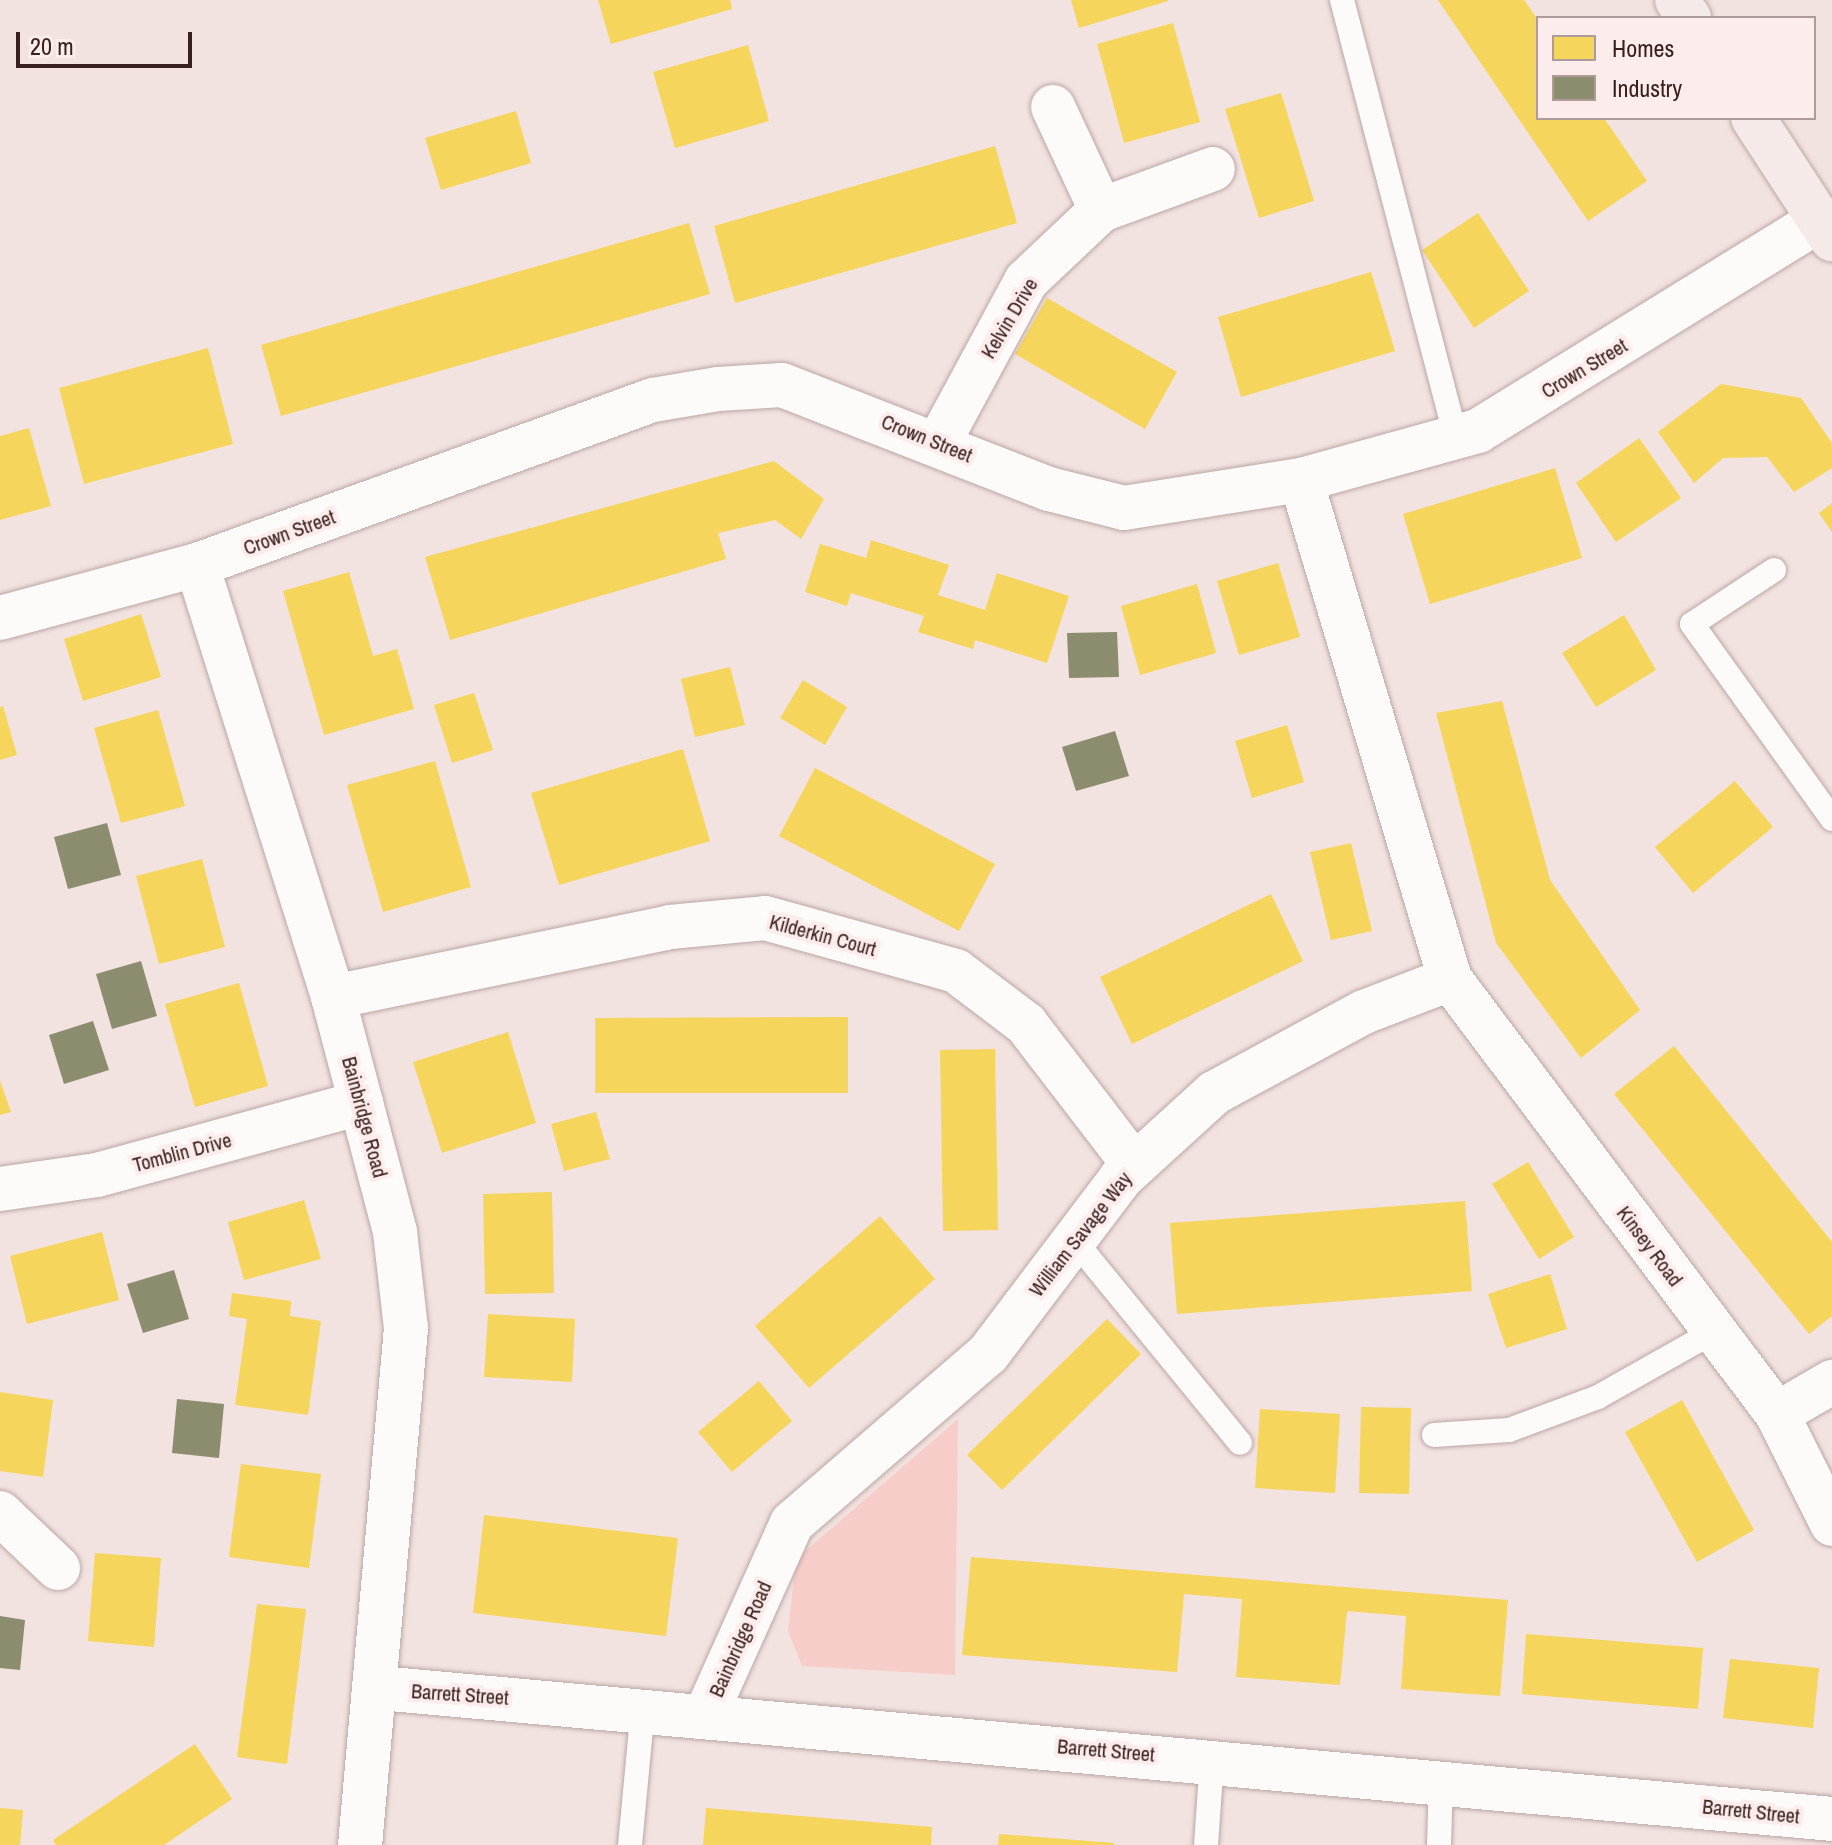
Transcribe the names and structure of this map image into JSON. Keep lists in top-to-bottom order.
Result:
{
  "streets": {
    "street": [
      "Kelvin Drive",
      "Crown Street",
      "Kilderkin Court",
      "Bainbridge Road",
      "Tomblin Drive",
      "William Savage Way",
      "Kinsey Road",
      "Barrett Street"
    ]
  },
  "crossings": [
    ["Kelvin Drive", "Crown Street"],
    ["Crown Street", "Bainbridge Road"],
    ["Kilderkin Court", "Bainbridge Road"],
    ["Kilderkin Court", "William Savage Way"],
    ["Bainbridge Road", "Tomblin Drive"],
    ["Bainbridge Road", "William Savage Way"],
    ["Bainbridge Road", "Barrett Street"],
    ["William Savage Way", "Kinsey Road"]
  ],
  "legend": ["Homes", "Industry"],
  "scale_bar": "20 m"
}
